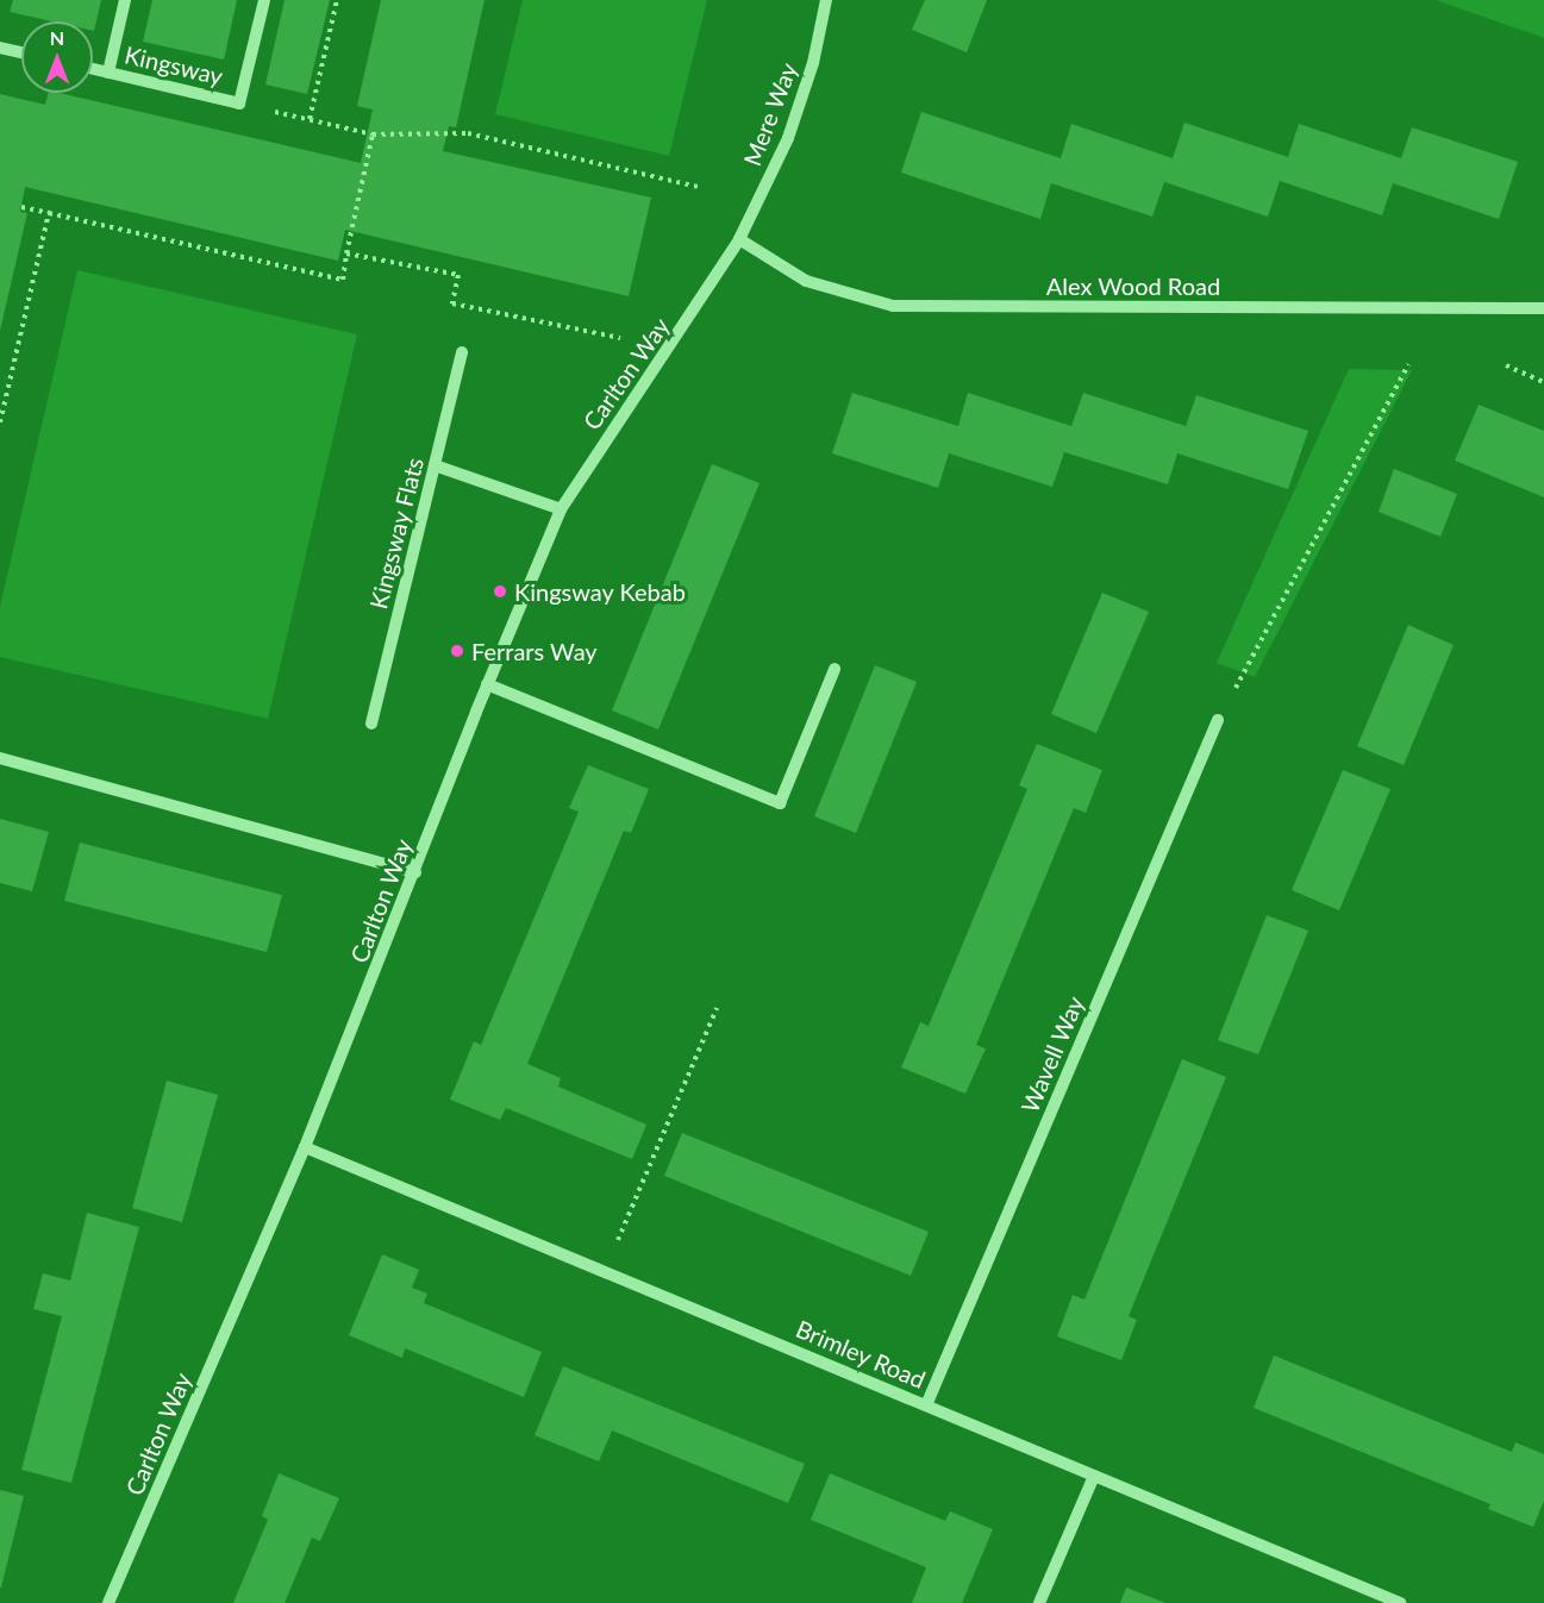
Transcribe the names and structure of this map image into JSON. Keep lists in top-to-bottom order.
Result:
{
  "streets": {
    "street": [
      "Kingsway",
      "Mere Way",
      "Alex Wood Road",
      "Carlton Way",
      "Kingsway Flats",
      "Wavell Way",
      "Brimley Road"
    ]
  },
  "crossings": [
    ["Mere Way", "Alex Wood Road"],
    ["Mere Way", "Carlton Way"],
    ["Alex Wood Road", "Carlton Way"],
    ["Carlton Way", "Brimley Road"],
    ["Wavell Way", "Brimley Road"]
  ],
  "places": ["Kingsway Kebab", "Ferrars Way"],
  "north": "top"
}
